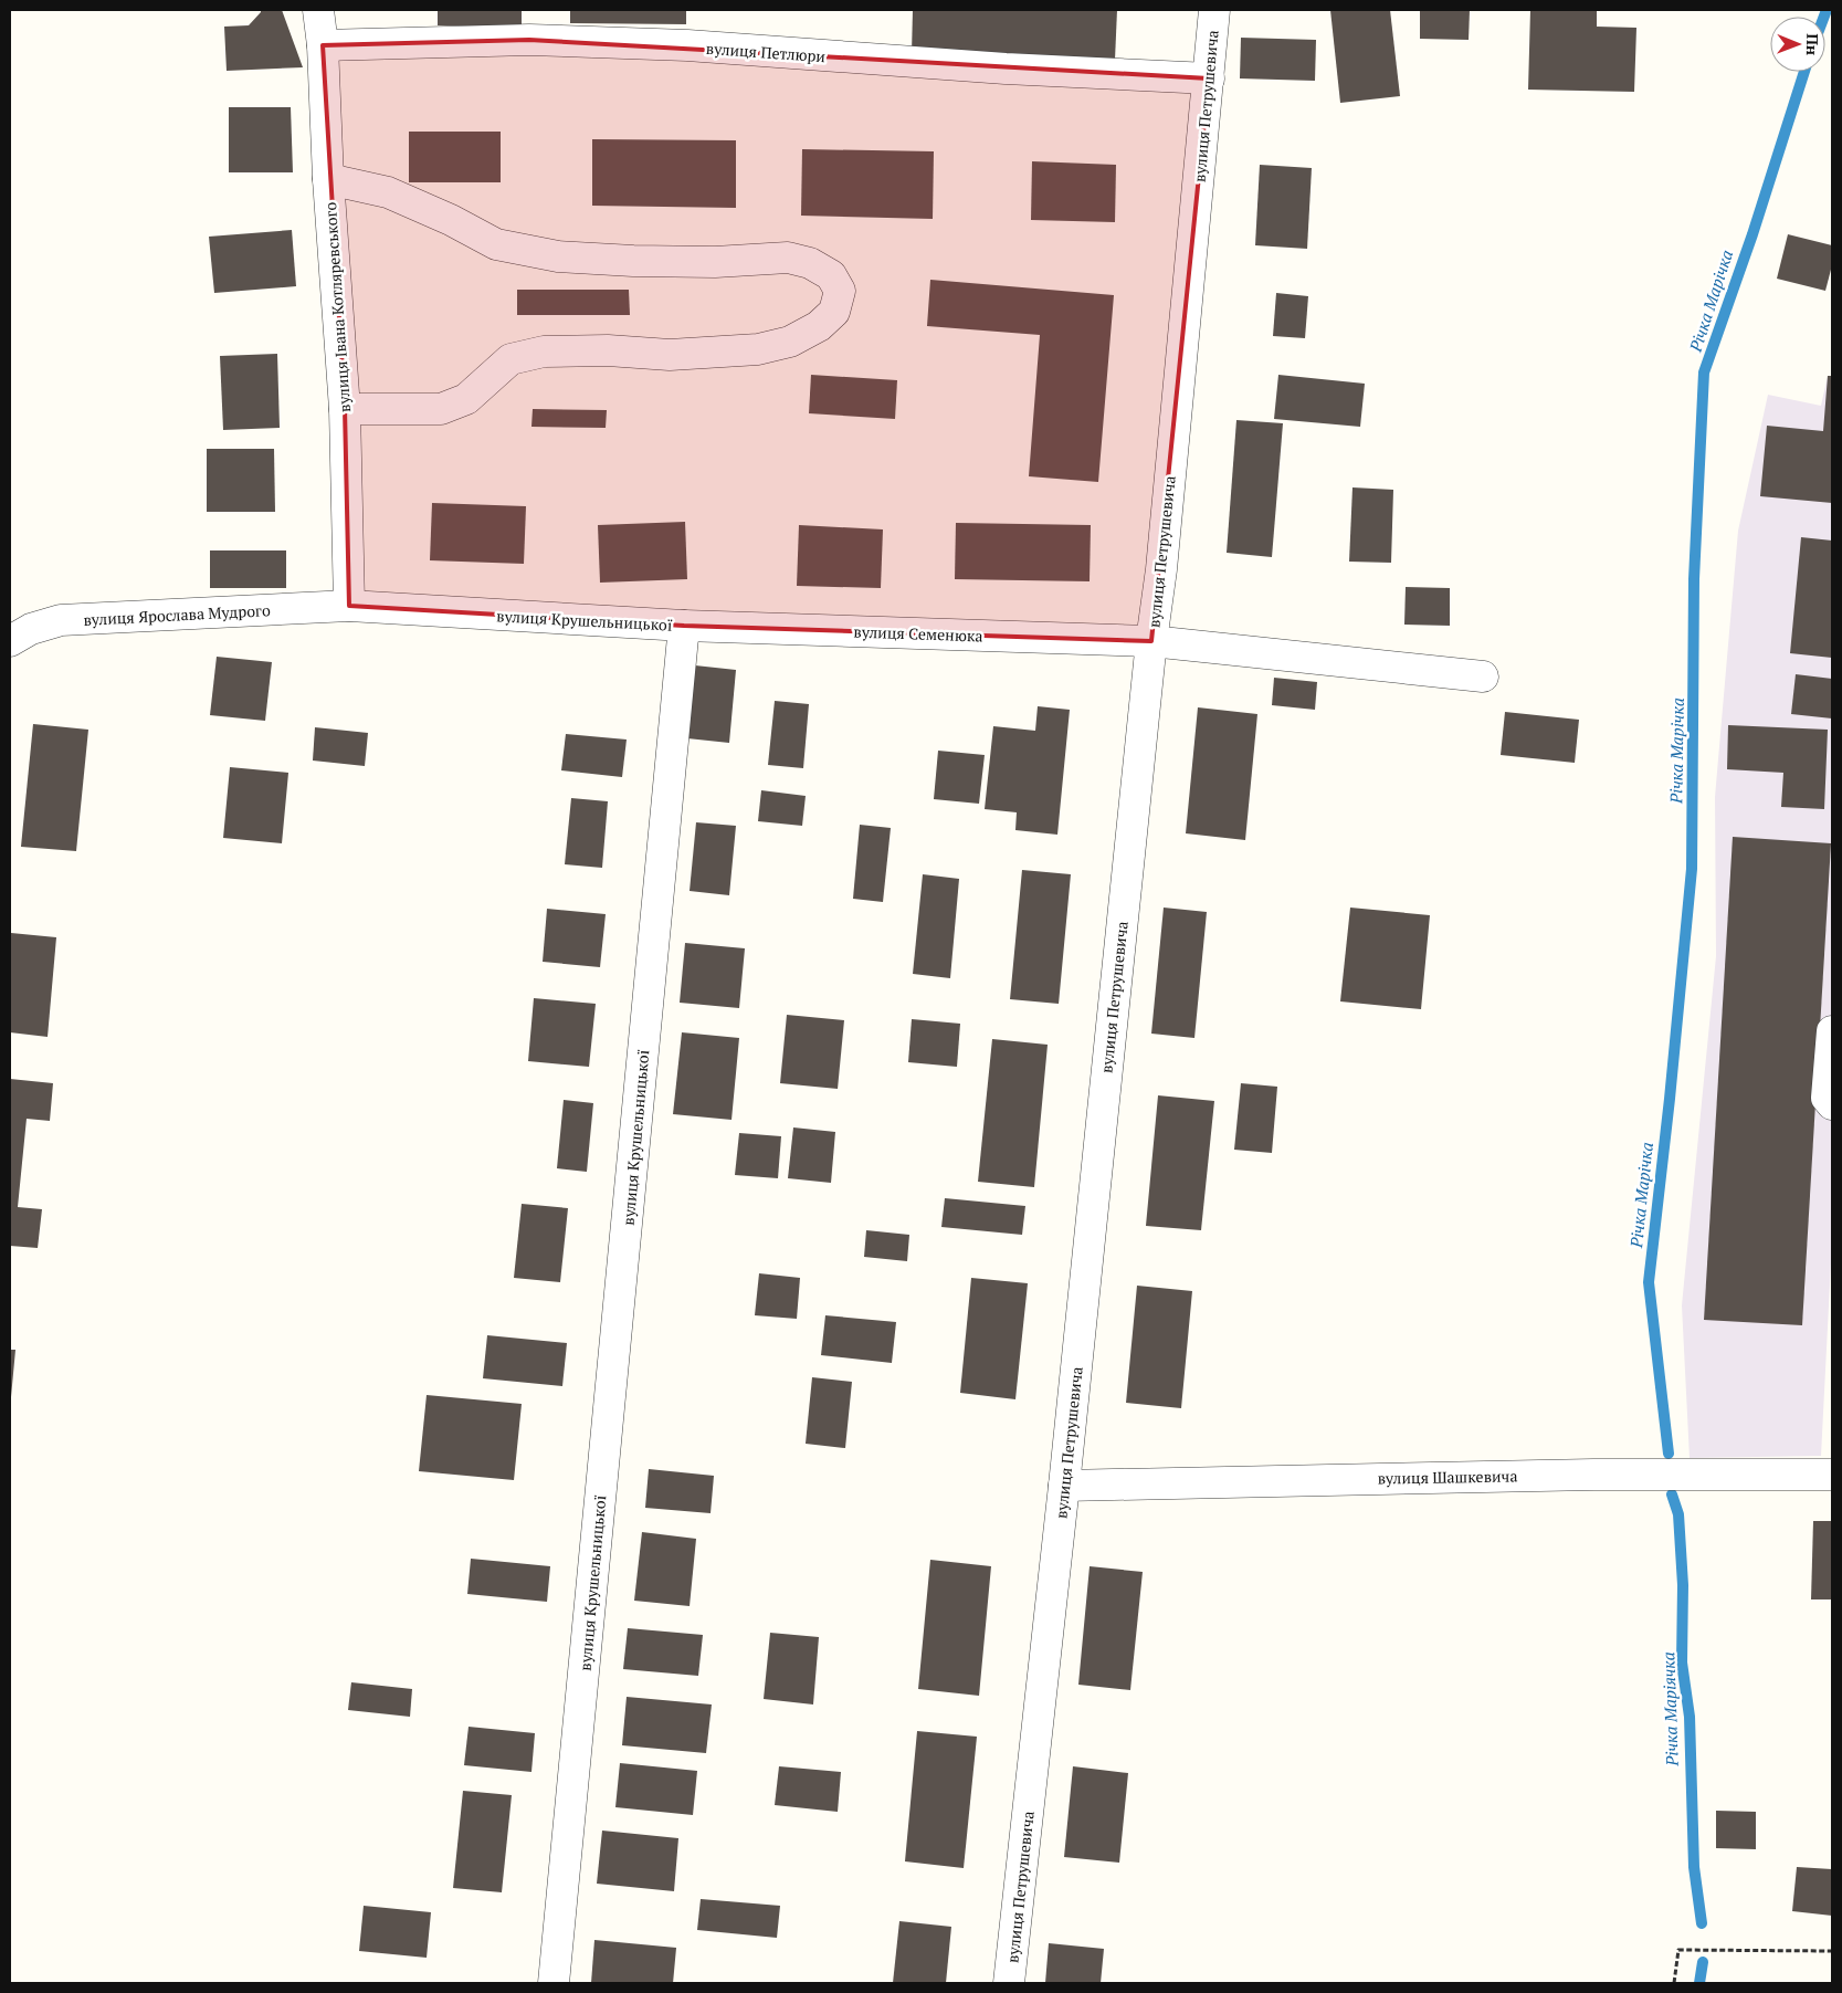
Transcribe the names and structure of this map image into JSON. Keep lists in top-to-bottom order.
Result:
{
  "streets": {
    "street": [
      "вулиця Петлюри",
      "вулиця Петрушевича",
      "вулиця Івана Котляревського",
      "вулиця Ярослава Мудрого",
      "вулиця Крушельницької",
      "вулиця Семенюка",
      "вулиця Шашкевича"
    ]
  },
  "crossings": [
    ["вулиця Петлюри", "вулиця Петрушевича"],
    ["вулиця Петлюри", "вулиця Івана Котляревського"],
    ["вулиця Петрушевича", "вулиця Семенюка"],
    ["вулиця Петрушевича", "вулиця Шашкевича"],
    ["вулиця Івана Котляревського", "вулиця Ярослава Мудрого"],
    ["вулиця Івана Котляревського", "вулиця Крушельницької"],
    ["вулиця Ярослава Мудрого", "вулиця Крушельницької"],
    ["вулиця Крушельницької", "вулиця Семенюка"]
  ],
  "water": ["Річка Марічка", "Річка Маріячка"],
  "north": "right"
}
